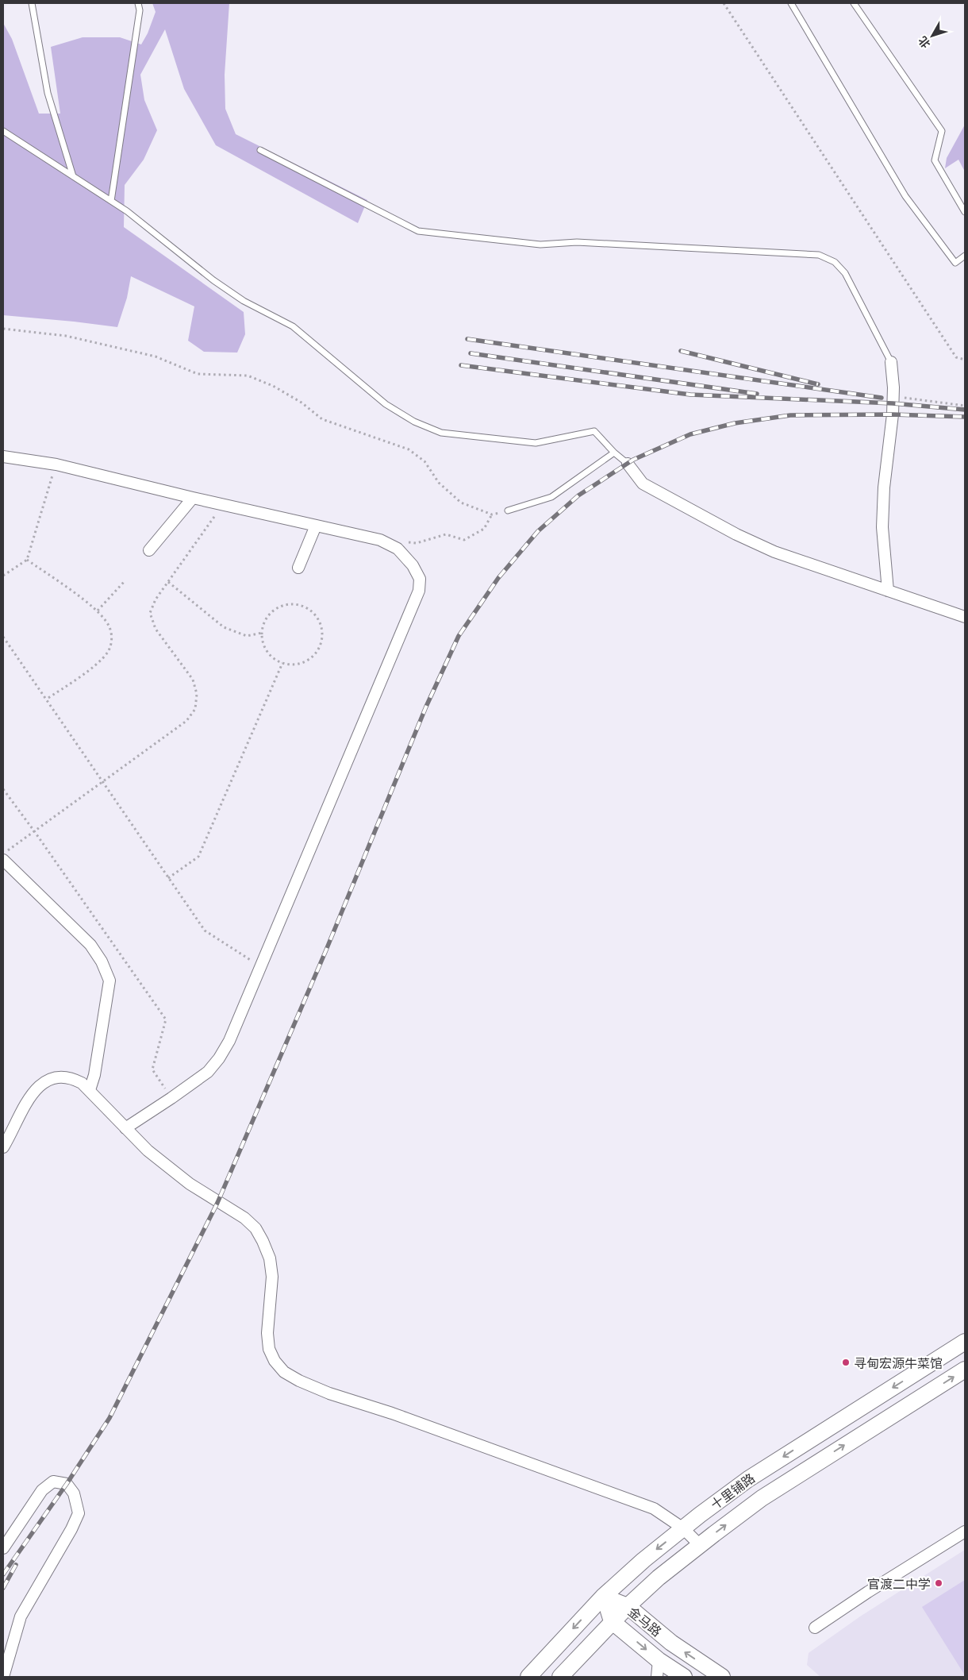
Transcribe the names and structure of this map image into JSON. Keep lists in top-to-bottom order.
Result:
{
  "streets": {
    "main road": ["十里铺路", "金马路"]
  },
  "crossings": [
    ["十里铺路", "金马路"]
  ],
  "places": ["寻甸宏源牛菜馆", "官渡二中学"],
  "north": "bottom left"
}
